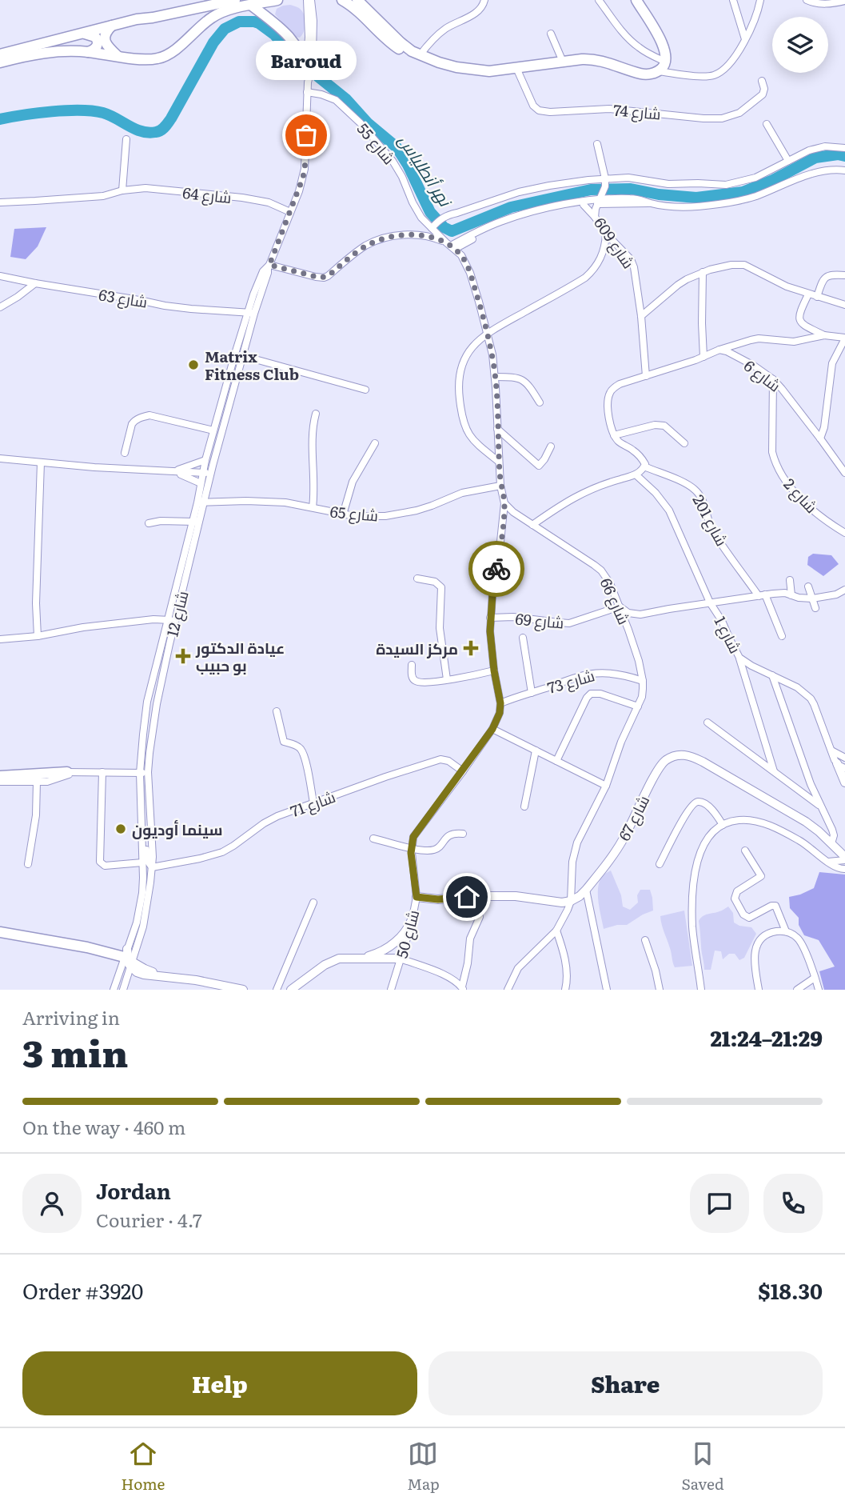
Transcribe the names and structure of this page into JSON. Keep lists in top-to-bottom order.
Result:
{
  "streets": {
    "main road": ["شارع 67"],
    "street": [
      "شارع 74",
      "شارع 55",
      "شارع 64",
      "شارع 609",
      "شارع 63",
      "شارع 6",
      "شارع 2",
      "شارع 65",
      "شارع 201",
      "شارع 66",
      "شارع 12",
      "شارع 69",
      "شارع 1",
      "شارع 73",
      "شارع 71",
      "شارع 50"
    ]
  },
  "crossings": [
    ["شارع 55", "شارع 65"],
    ["شارع 55", "شارع 66"],
    ["شارع 55", "شارع 12"],
    ["شارع 55", "شارع 69"],
    ["شارع 55", "شارع 73"],
    ["شارع 64", "شارع 12"],
    ["شارع 63", "شارع 12"],
    ["شارع 6", "شارع 2"],
    ["شارع 65", "شارع 12"],
    ["شارع 66", "شارع 69"],
    ["شارع 66", "شارع 1"],
    ["شارع 66", "شارع 73"],
    ["شارع 12", "شارع 71"],
    ["شارع 69", "شارع 1"]
  ],
  "water": ["نهر أنطلياس"],
  "places": {
    "other": ["Baroud", "Matrix Fitness Club", "سينما أوديون"],
    "health": ["مركز السيدة", "عيادة الدكتور بو حبيب"]
  },
  "page": {
    "bubble": "Baroud",
    "heading": ["3 min", "Arriving in", "21:24–21:29"],
    "panel": [
      "Jordan",
      "Courier · 4.7",
      "Order #3920",
      "$18.30"
    ],
    "bar": "On the way · 460 m",
    "buttons": ["Help", "Share"],
    "tabs": ["Home", "Map", "Saved"]
  }
}
